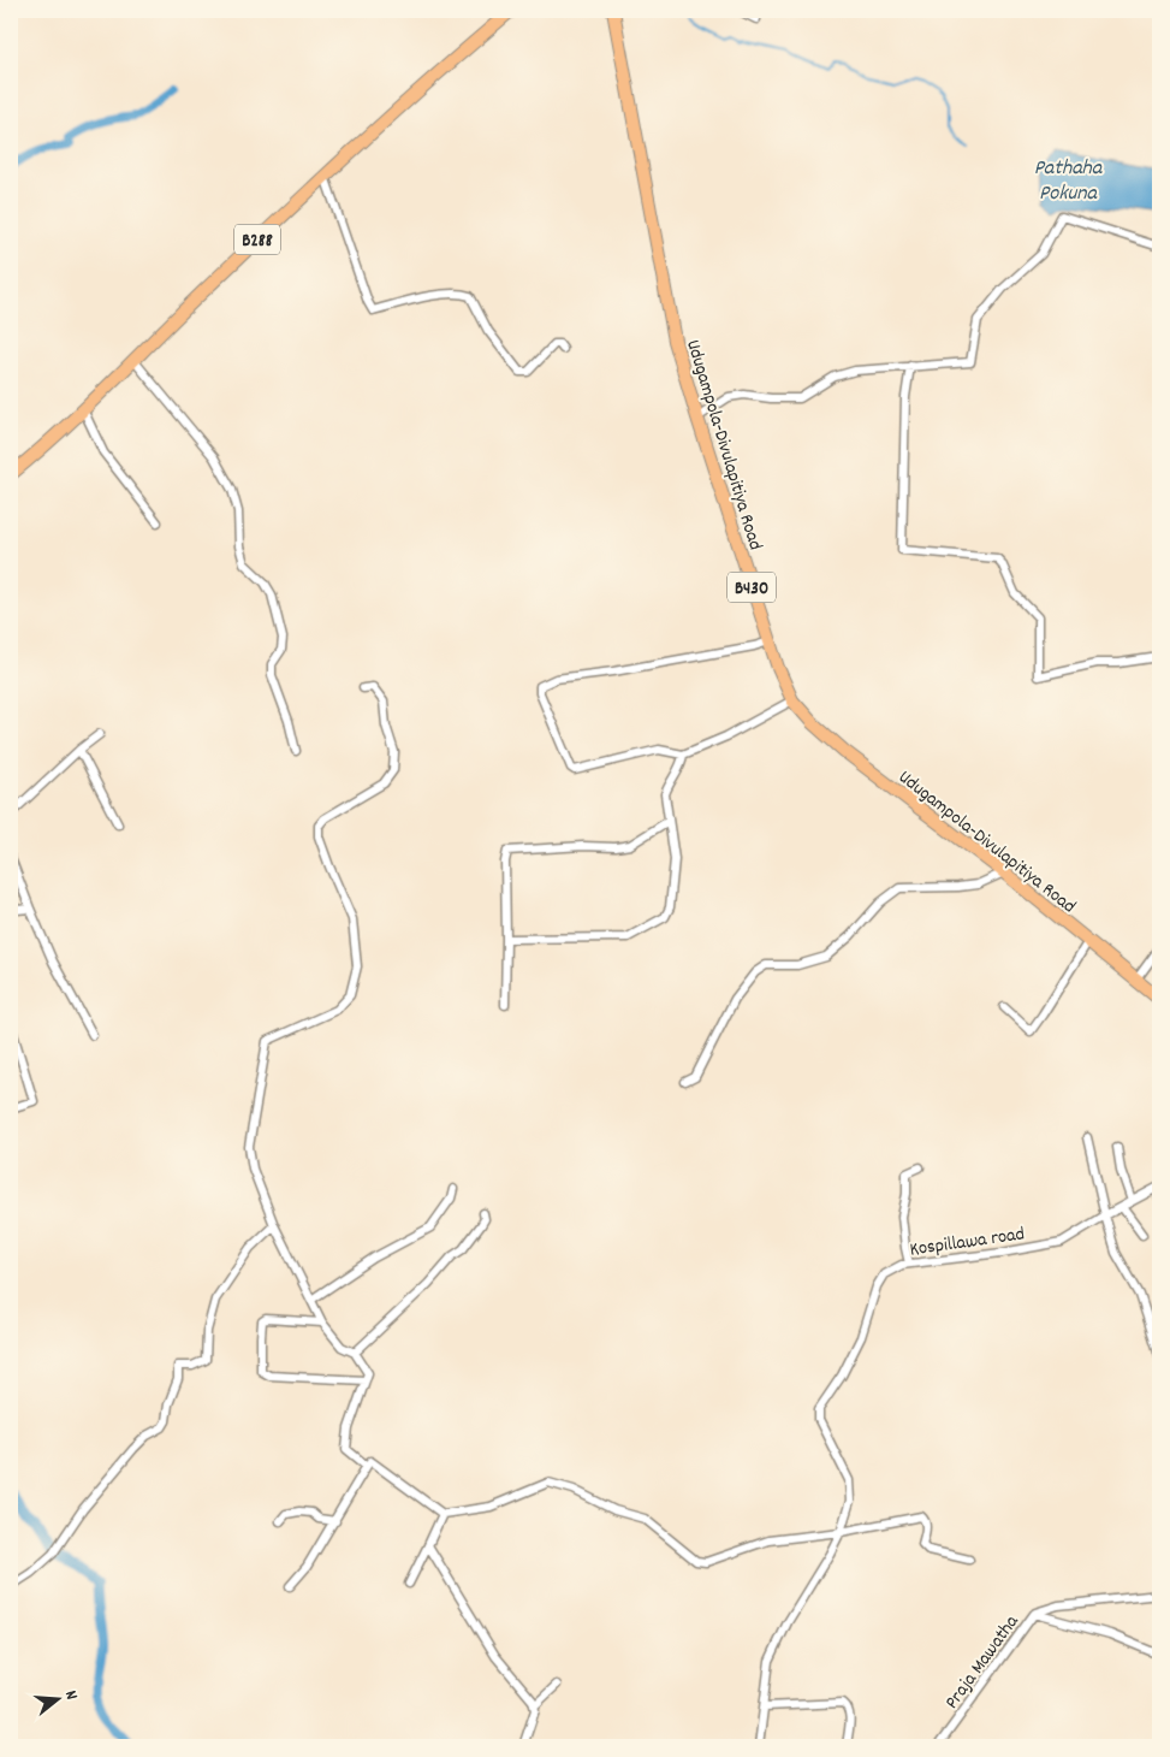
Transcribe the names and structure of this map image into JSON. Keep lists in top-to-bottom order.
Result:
{
  "streets": {
    "main road": ["B288", "Udugampola-Divulapitiya Road", "B430"],
    "street": ["Kospillawa road", "Praja Mawatha"]
  },
  "water": ["Pathaha Pokuna"],
  "north": "right"
}
